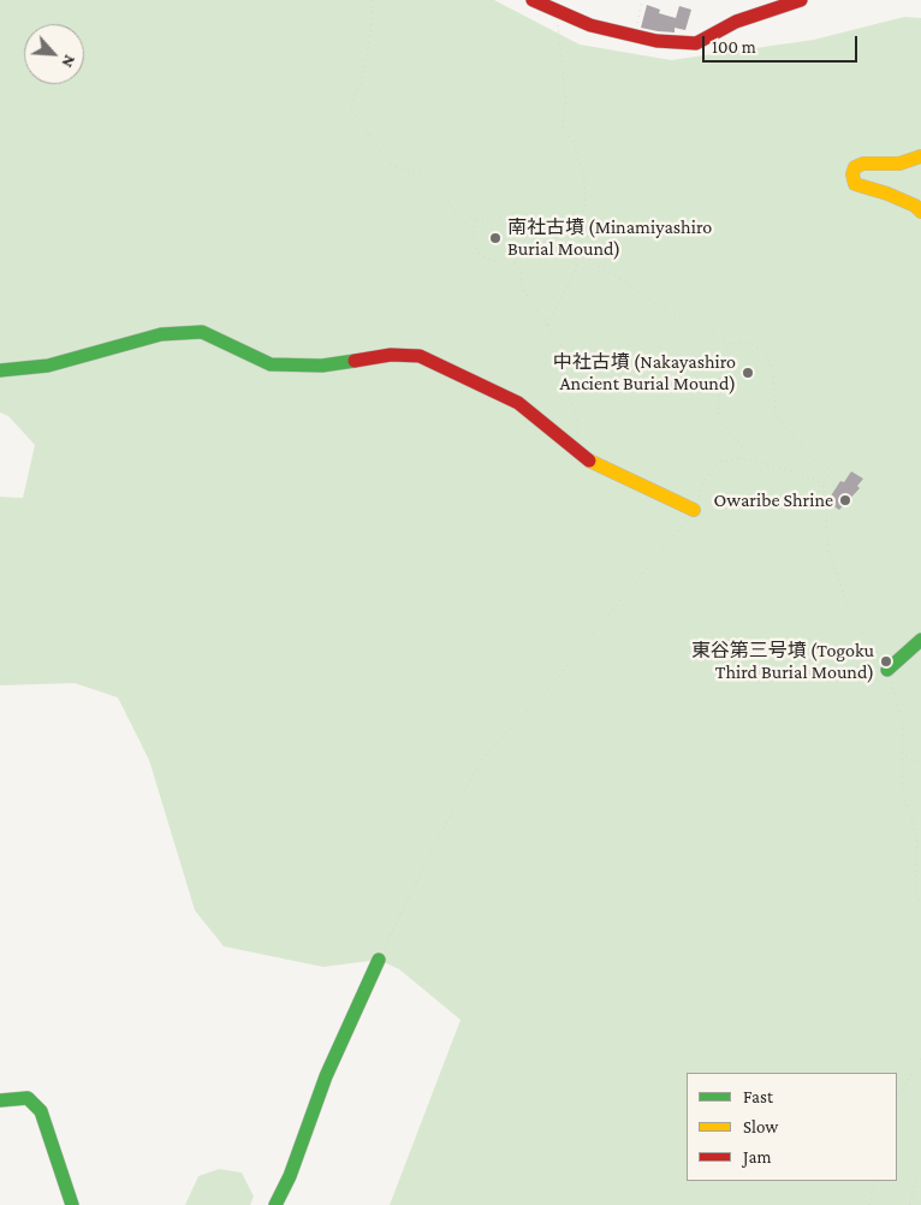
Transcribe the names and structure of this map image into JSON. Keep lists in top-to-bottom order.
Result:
{
  "places": [
    "南社古墳 (Minamiyashiro Burial Mound)",
    "中社古墳 (Nakayashiro Ancient Burial Mound)",
    "Owaribe Shrine",
    "東谷第三号墳 (Togoku Third Burial Mound)"
  ],
  "legend": ["Fast", "Slow", "Jam"],
  "scale_bar": "100 m",
  "north": "bottom right"
}
